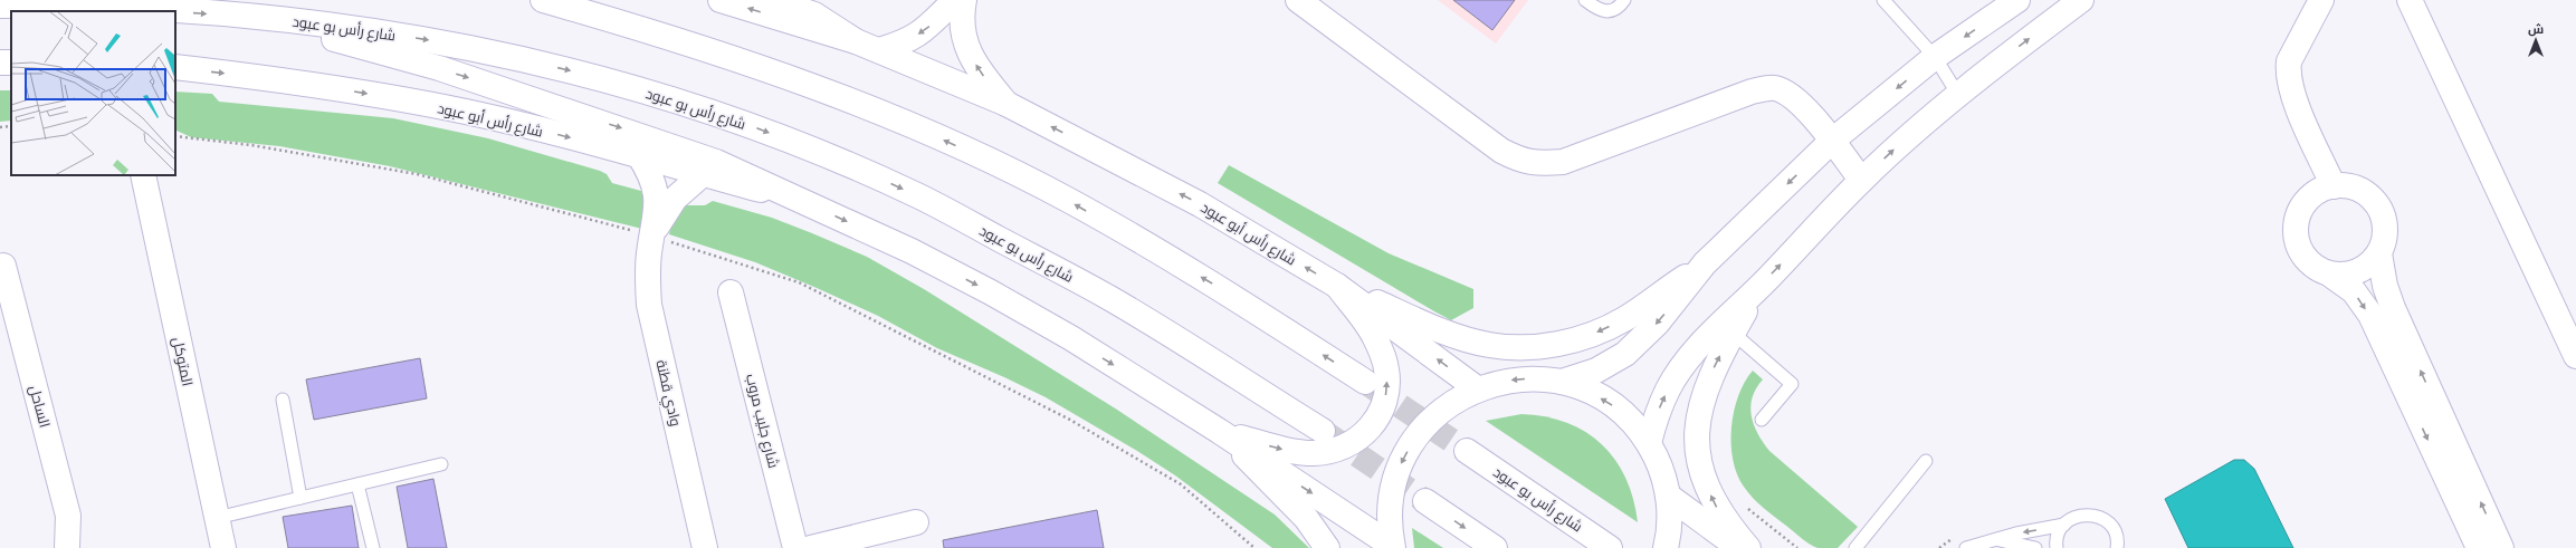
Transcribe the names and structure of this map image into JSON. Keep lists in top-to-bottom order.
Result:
{
  "streets": {
    "main road": [
      "شارع رأس بو عبود",
      "شارع رأس أبو عبود",
      "المتوكل",
      "وادي قطنة",
      "الساحل",
      "شارع جليب مروب"
    ]
  },
  "crossings": [
    ["شارع رأس أبو عبود", "وادي قطنة"]
  ],
  "north": "top"
}
